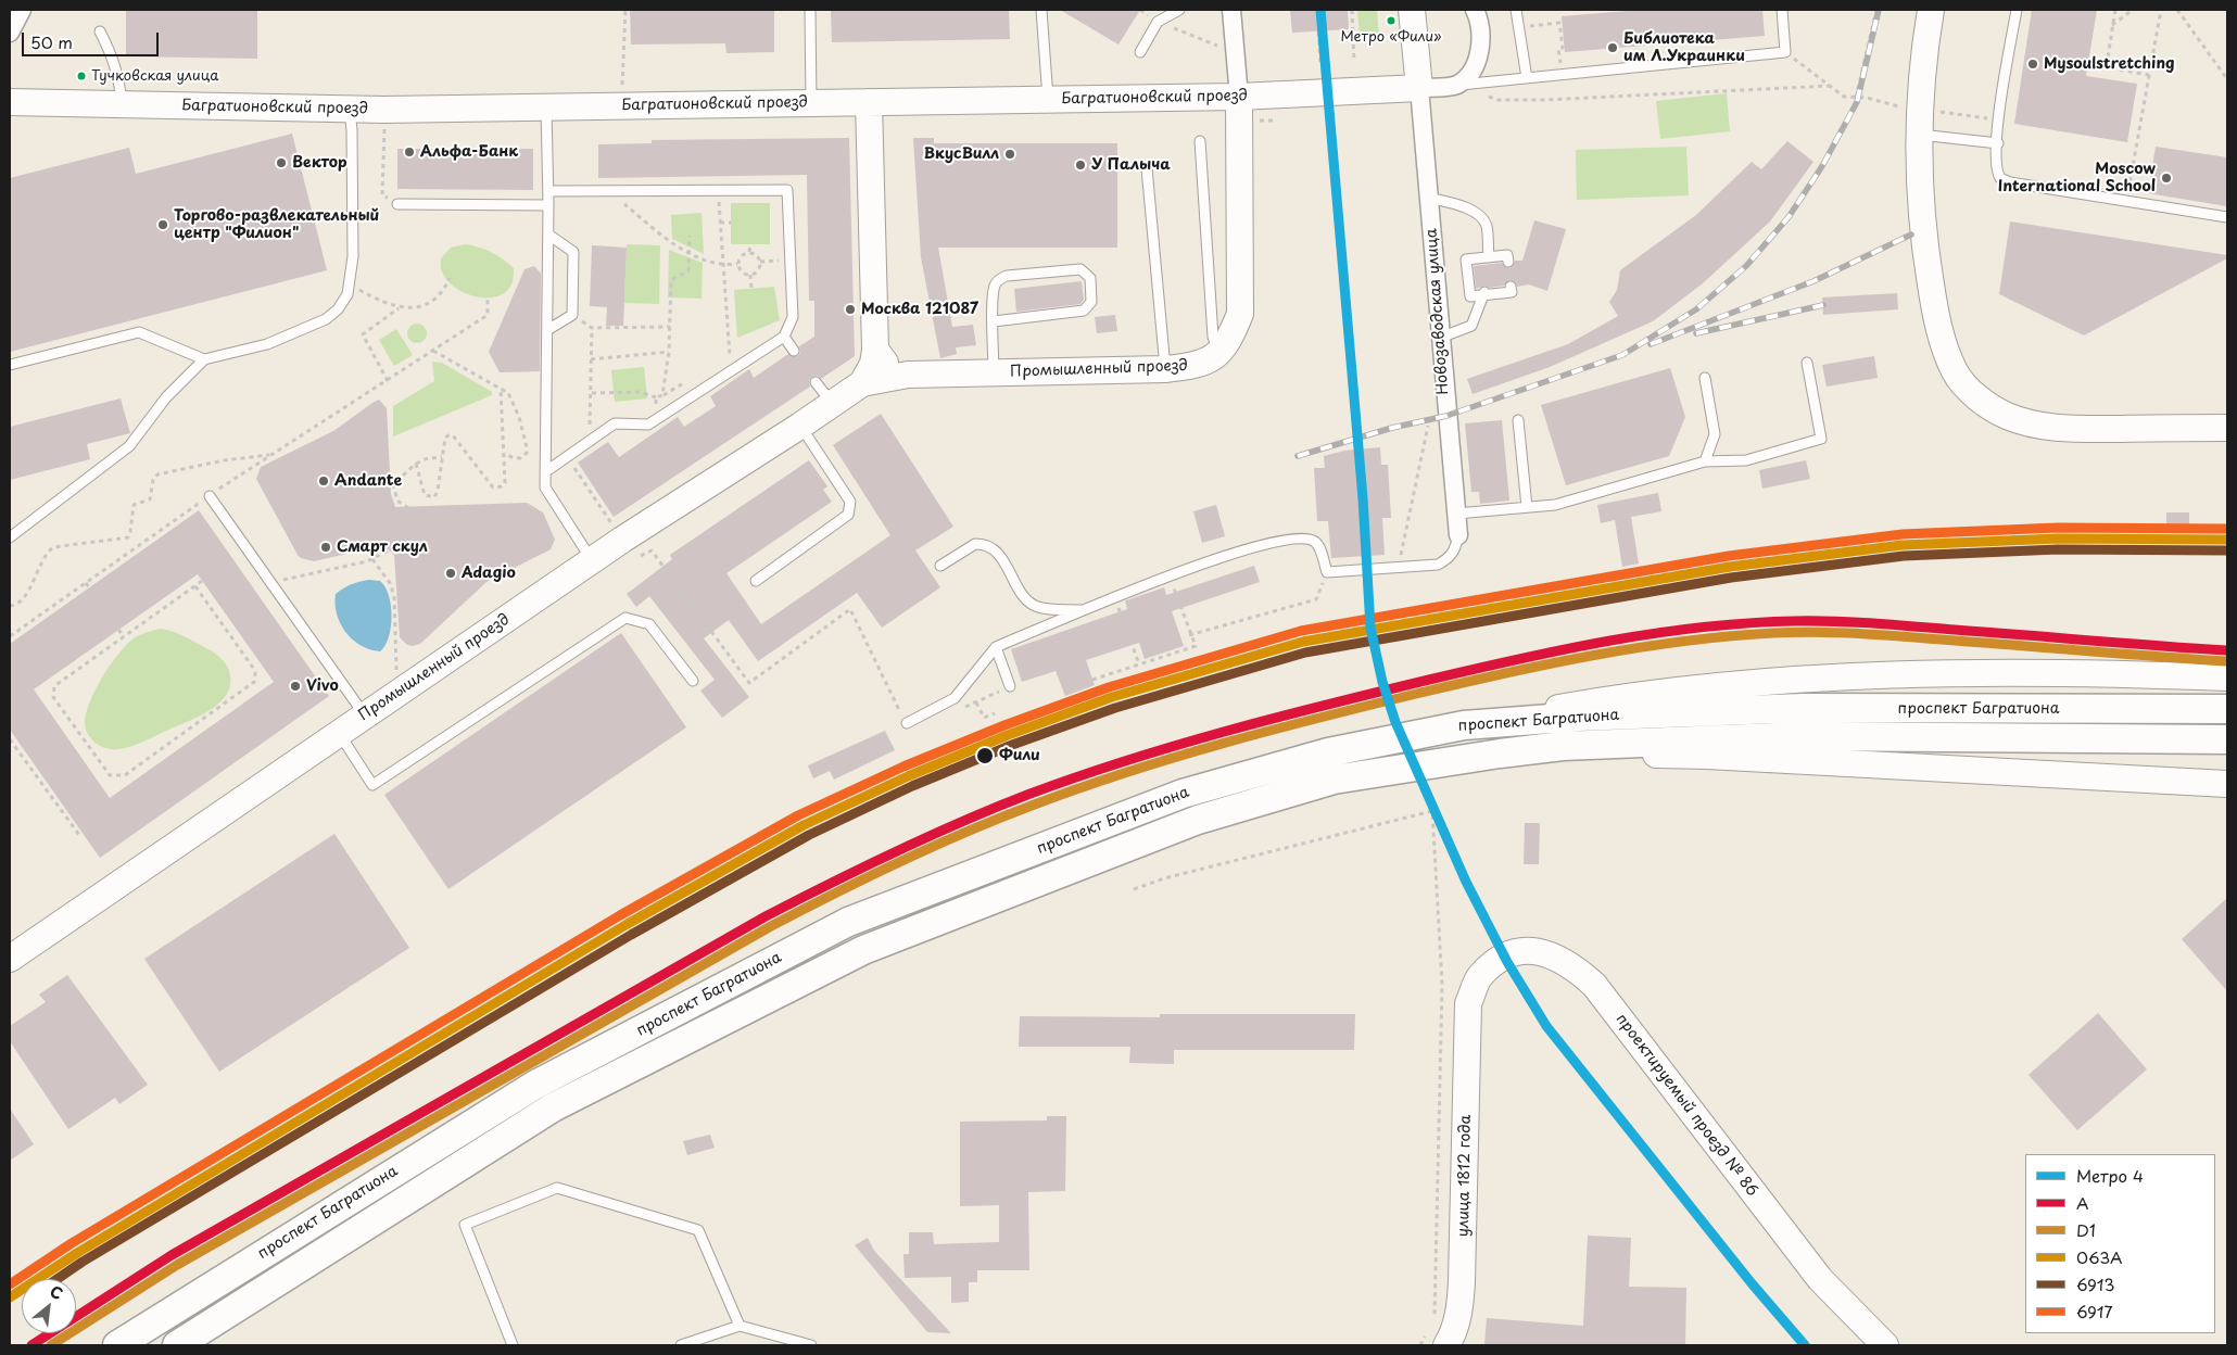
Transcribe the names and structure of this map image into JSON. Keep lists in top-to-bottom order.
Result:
{
  "streets": {
    "main road": ["проспект Багратиона"],
    "street": [
      "Багратионовский проезд",
      "Новозаводская улица",
      "Промышленный проезд",
      "проектируемый проезд № 86",
      "улица 1812 года"
    ]
  },
  "crossings": [
    ["Багратионовский проезд", "Новозаводская улица"],
    ["Багратионовский проезд", "Промышленный проезд"],
    ["проектируемый проезд № 86", "улица 1812 года"]
  ],
  "places": [
    "Метро «Фили»",
    "Библиотека им Л.Украинки",
    "Mysoulstretching",
    "Тучковская улица",
    "Альфа-Банк",
    "ВкусВилл",
    "Вектор",
    "У Палыча",
    "Moscow International School",
    "Торгово-развлекательный центр \"Филион\"",
    "Москва 121087",
    "Andante",
    "Смарт скул",
    "Adagio",
    "Vivo",
    "Фили"
  ],
  "lines": [
    "metro line 4",
    "transit line 6917",
    "transit line 063А",
    "transit line 6913",
    "transit line A",
    "transit line D1"
  ],
  "legend": [
    "Метро 4",
    "A",
    "D1",
    "063А",
    "6913",
    "6917"
  ],
  "scale_bar": "50 m",
  "north": "top right"
}
